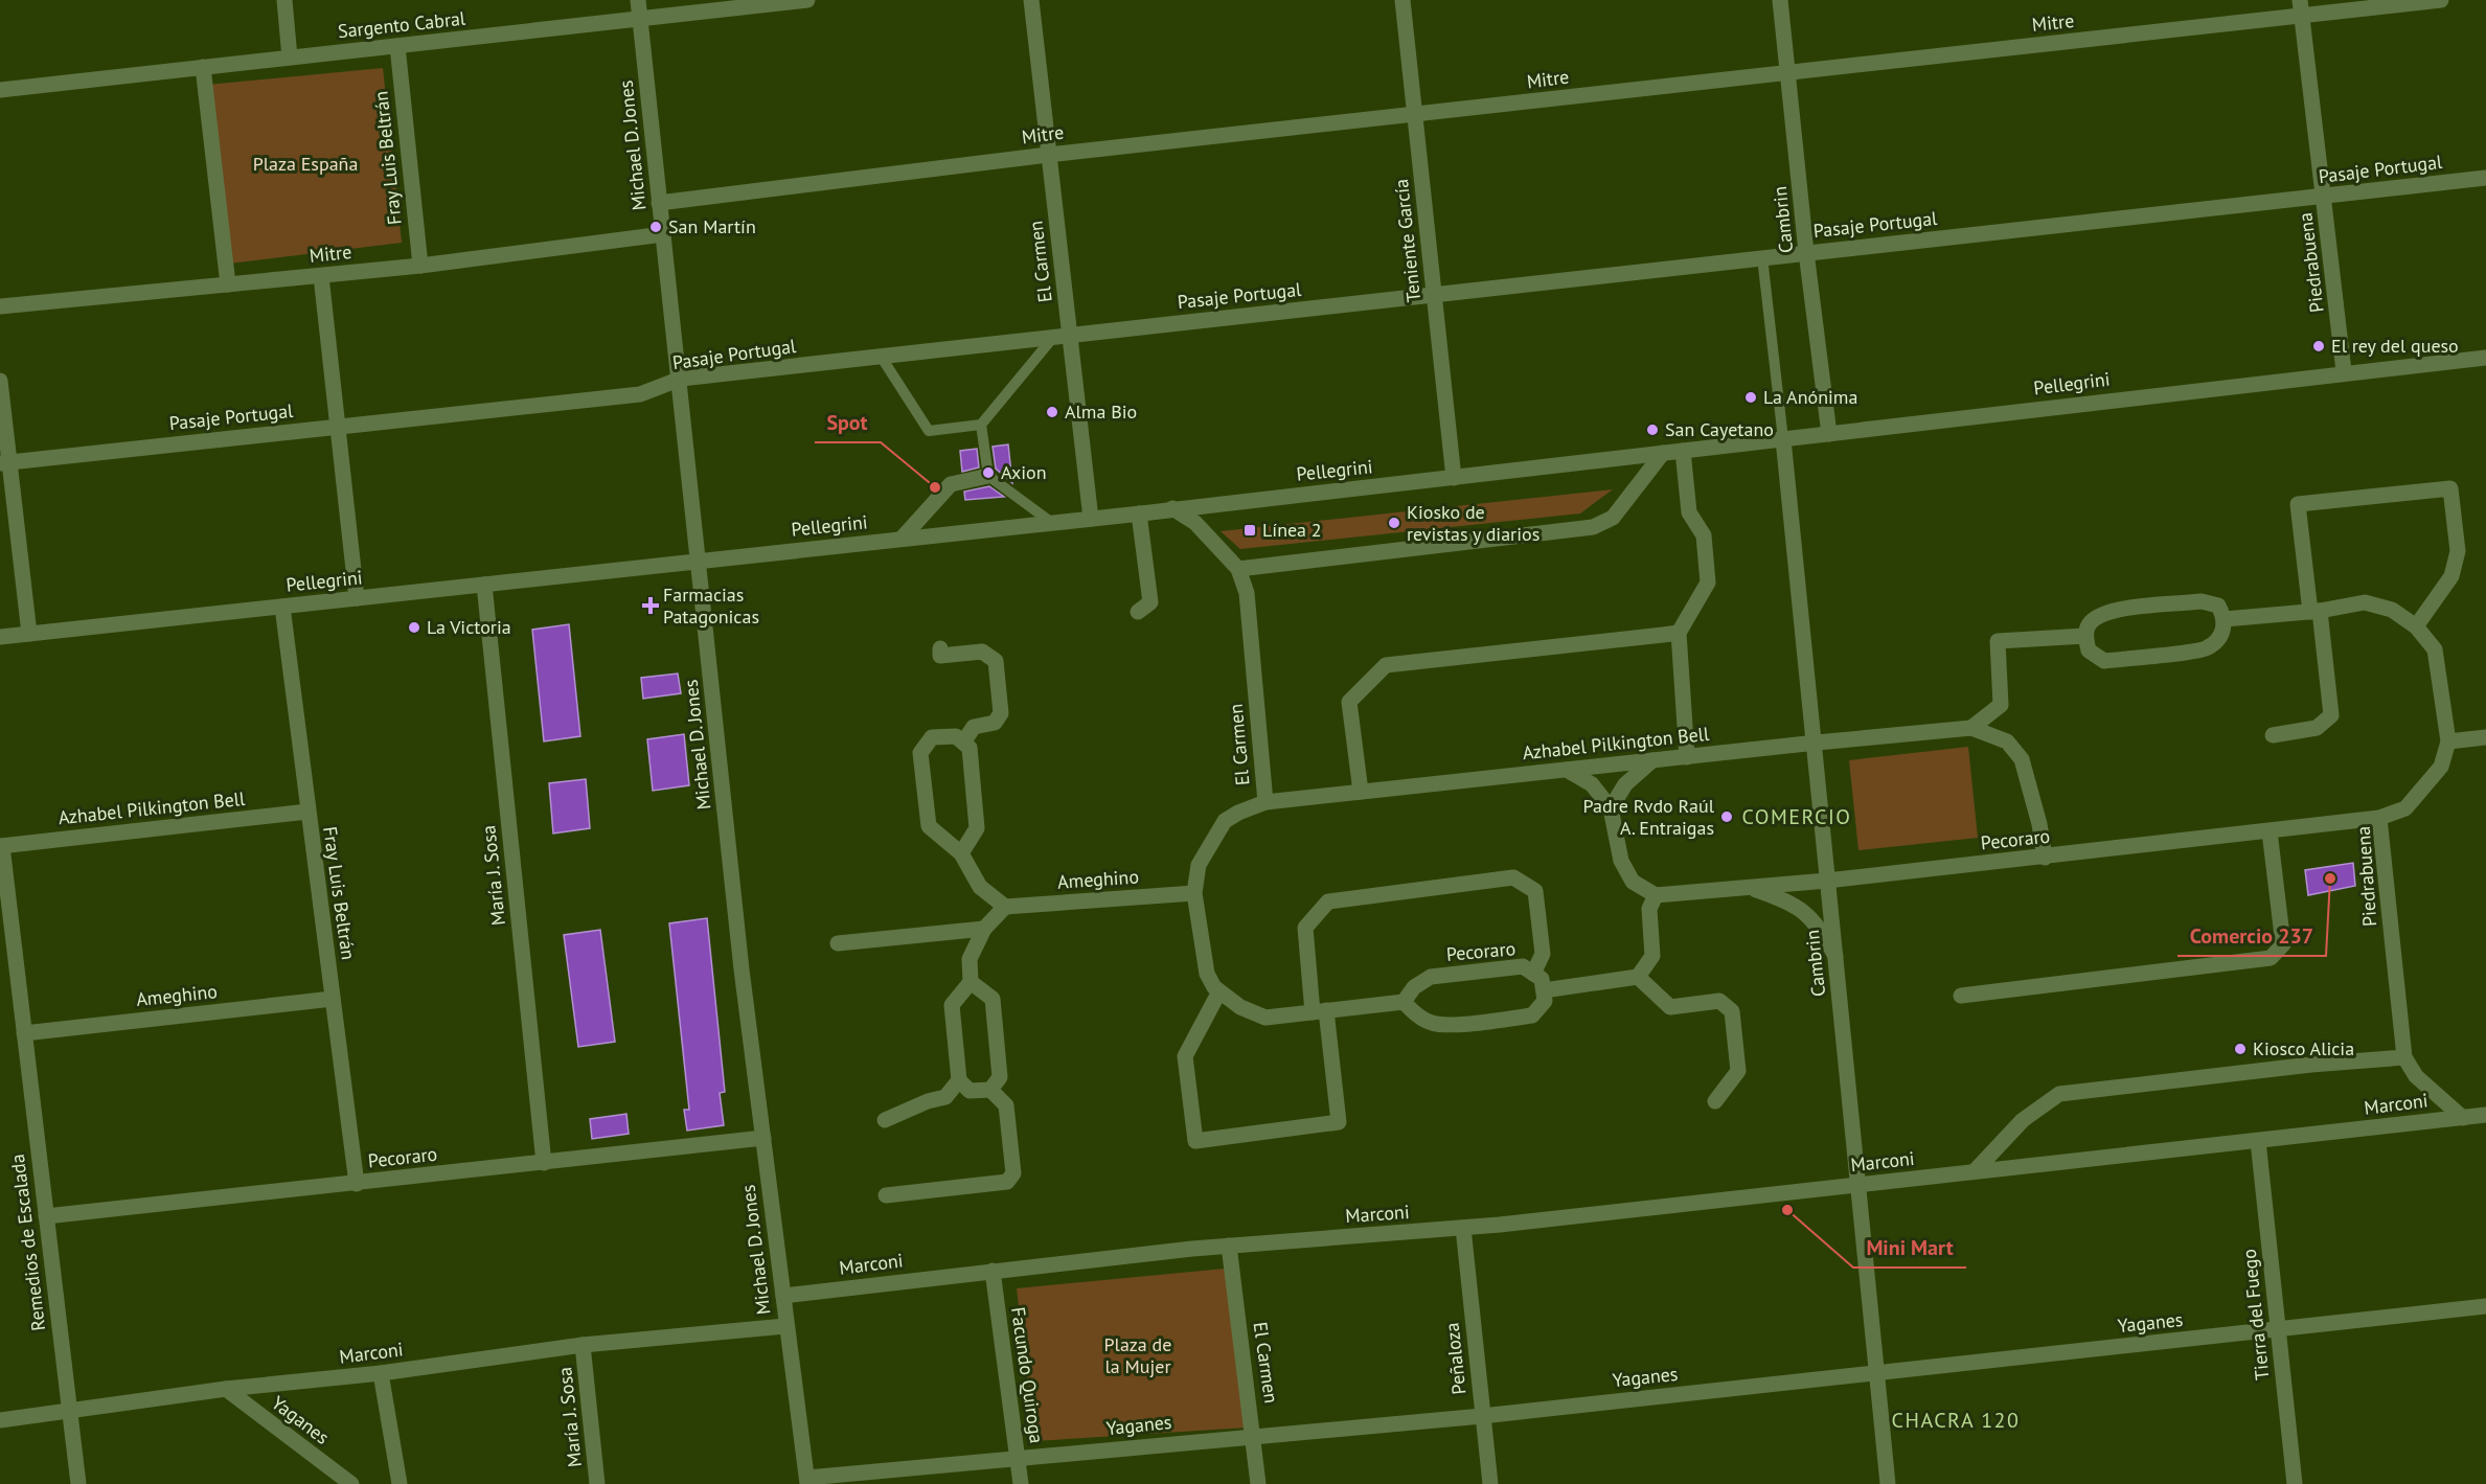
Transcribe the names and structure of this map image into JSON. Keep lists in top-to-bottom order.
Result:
{
  "streets": {
    "street": [
      "Mitre",
      "Sargento Cabral",
      "Michael D. Jones",
      "Fray Luis Beltrán",
      "Pasaje Portugal",
      "Cambrin",
      "Teniente García",
      "El Carmen",
      "Piedrabuena",
      "Pellegrini",
      "Azhabel Pilkington Bell",
      "Pecoraro",
      "María J. Sosa",
      "Ameghino",
      "Marconi",
      "Remedios de Escalada",
      "Tierra del Fuego",
      "Yaganes",
      "Peñaloza",
      "Facundo Quiroga"
    ]
  },
  "crossings": [
    ["Mitre", "Michael D. Jones"],
    ["Mitre", "Fray Luis Beltrán"],
    ["Mitre", "Cambrin"],
    ["Mitre", "Teniente García"],
    ["Mitre", "El Carmen"],
    ["Mitre", "Piedrabuena"],
    ["Sargento Cabral", "Michael D. Jones"],
    ["Sargento Cabral", "Fray Luis Beltrán"],
    ["Michael D. Jones", "Pasaje Portugal"],
    ["Michael D. Jones", "Pellegrini"],
    ["Michael D. Jones", "Pecoraro"],
    ["Michael D. Jones", "Marconi"],
    ["Michael D. Jones", "Yaganes"],
    ["Fray Luis Beltrán", "Pellegrini"],
    ["Fray Luis Beltrán", "Azhabel Pilkington Bell"],
    ["Fray Luis Beltrán", "Pecoraro"],
    ["Fray Luis Beltrán", "Ameghino"],
    ["Pasaje Portugal", "Cambrin"],
    ["Pasaje Portugal", "Teniente García"],
    ["Pasaje Portugal", "El Carmen"],
    ["Pasaje Portugal", "Piedrabuena"],
    ["Cambrin", "Pellegrini"],
    ["Cambrin", "Azhabel Pilkington Bell"],
    ["Cambrin", "Pecoraro"],
    ["Cambrin", "Marconi"],
    ["Cambrin", "Yaganes"],
    ["Teniente García", "Pellegrini"],
    ["El Carmen", "Pellegrini"],
    ["El Carmen", "Azhabel Pilkington Bell"],
    ["El Carmen", "Ameghino"],
    ["El Carmen", "Marconi"],
    ["El Carmen", "Yaganes"],
    ["Piedrabuena", "Pellegrini"],
    ["Piedrabuena", "Pecoraro"],
    ["Pellegrini", "María J. Sosa"],
    ["Azhabel Pilkington Bell", "Pecoraro"],
    ["Azhabel Pilkington Bell", "Remedios de Escalada"],
    ["Pecoraro", "María J. Sosa"],
    ["Pecoraro", "Remedios de Escalada"],
    ["María J. Sosa", "Marconi"],
    ["Ameghino", "Remedios de Escalada"],
    ["Marconi", "Remedios de Escalada"],
    ["Marconi", "Tierra del Fuego"],
    ["Marconi", "Yaganes"],
    ["Marconi", "Peñaloza"],
    ["Marconi", "Facundo Quiroga"],
    ["Tierra del Fuego", "Yaganes"],
    ["Yaganes", "Peñaloza"],
    ["Yaganes", "Facundo Quiroga"]
  ],
  "districts": ["COMERCIO", "CHACRA 120"],
  "parks": ["Plaza España", "Plaza de la Mujer"],
  "places": {
    "other": [
      "San Martín",
      "El rey del queso",
      "La Anónima",
      "Alma Bio",
      "San Cayetano",
      "Axion",
      "Spot",
      "Kiosko de revistas y diarios",
      "La Victoria",
      "Padre Rvdo Raúl A. Entraigas",
      "Comercio 237",
      "Kiosco Alicia",
      "Mini Mart"
    ],
    "transit": ["Línea 2"],
    "health": ["Farmacias Patagonicas"]
  }
}
